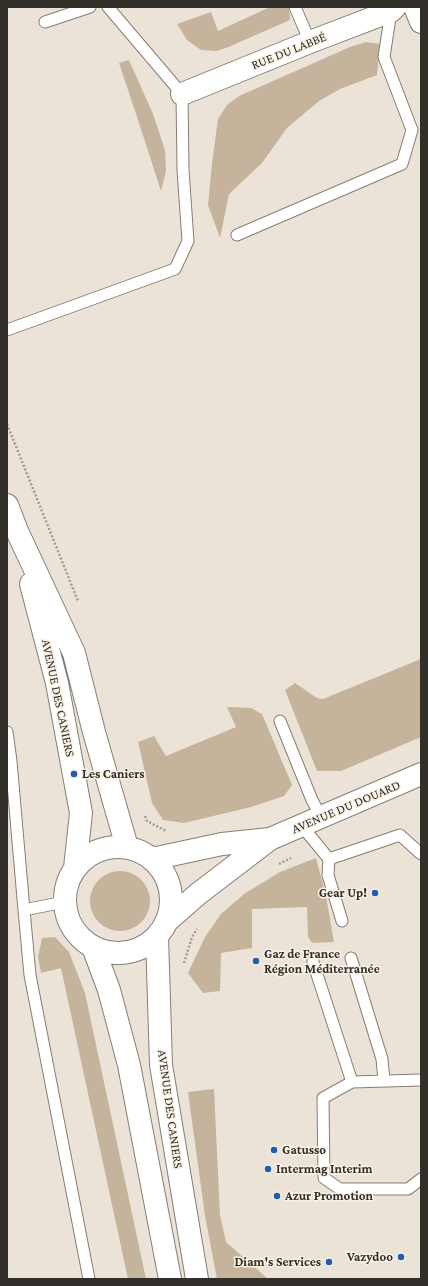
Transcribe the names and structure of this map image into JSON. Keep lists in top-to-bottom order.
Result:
{
  "streets": {
    "street": ["RUE DU LABBÉ", "AVENUE DES CANIERS", "AVENUE DU DOUARD"]
  },
  "crossings": [
    ["AVENUE DES CANIERS", "AVENUE DU DOUARD"]
  ],
  "places": [
    "Les Caniers",
    "Gear Up!",
    "Gaz de France Région Méditerranée",
    "Gatusso",
    "Intermag Interim",
    "Azur Promotion",
    "Vazydoo",
    "Diam's Services"
  ]
}
